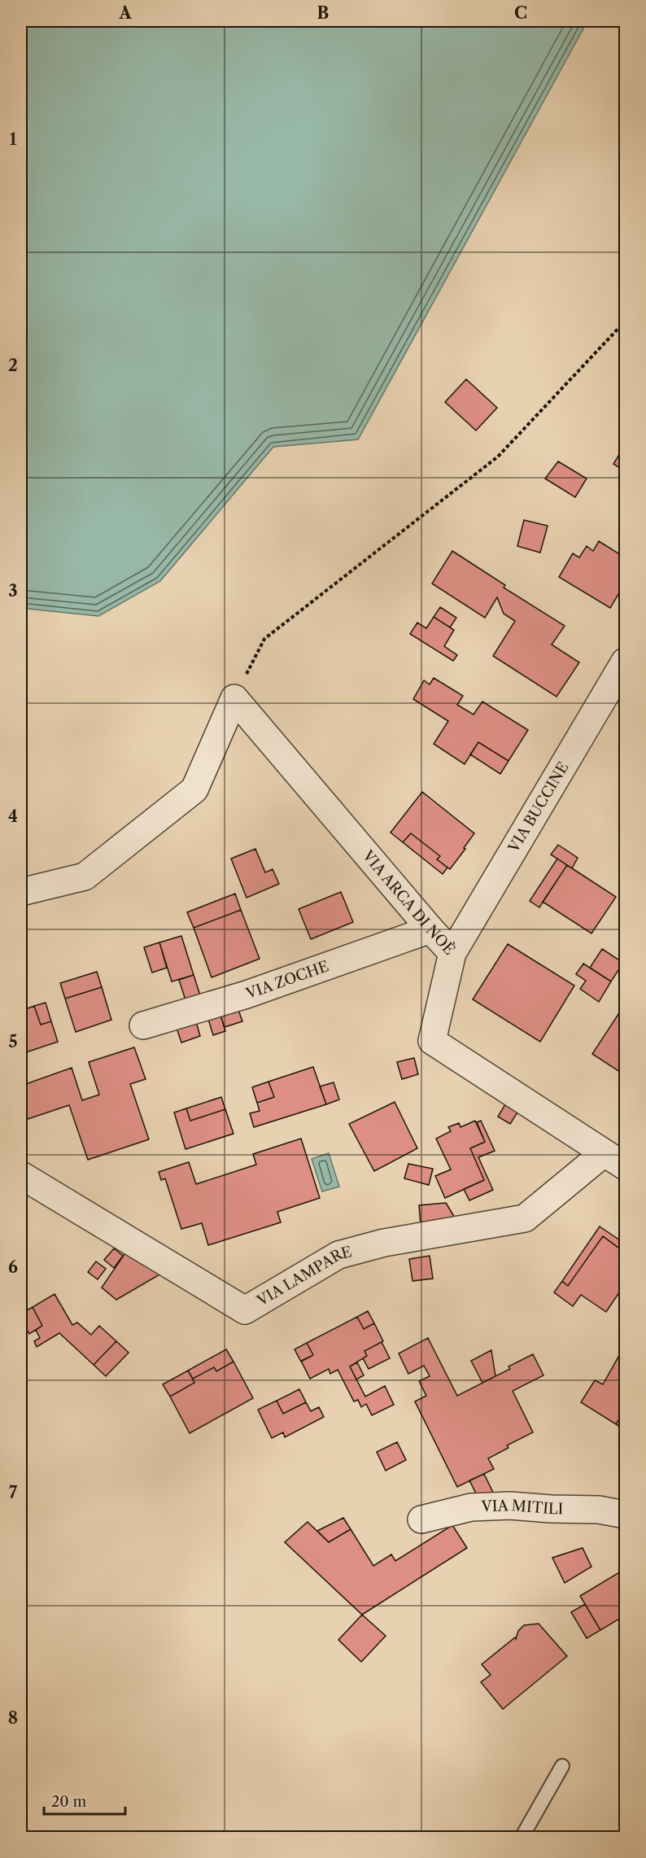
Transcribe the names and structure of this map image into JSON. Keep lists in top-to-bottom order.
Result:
{
  "streets": {
    "street": [
      "VIA BUCCINE",
      "VIA ARCA DI NOÈ",
      "VIA ZOCHE",
      "VIA LAMPARE",
      "VIA MITILI"
    ]
  },
  "crossings": [
    ["VIA BUCCINE", "VIA ARCA DI NOÈ"],
    ["VIA ARCA DI NOÈ", "VIA ZOCHE"],
    ["VIA ARCA DI NOÈ", "VIA LAMPARE"]
  ],
  "scale_bar": "20 m",
  "grid": {
    "columns": ["A", "B", "C"],
    "rows": [
      "1",
      "2",
      "3",
      "4",
      "5",
      "6",
      "7",
      "8"
    ]
  }
}
